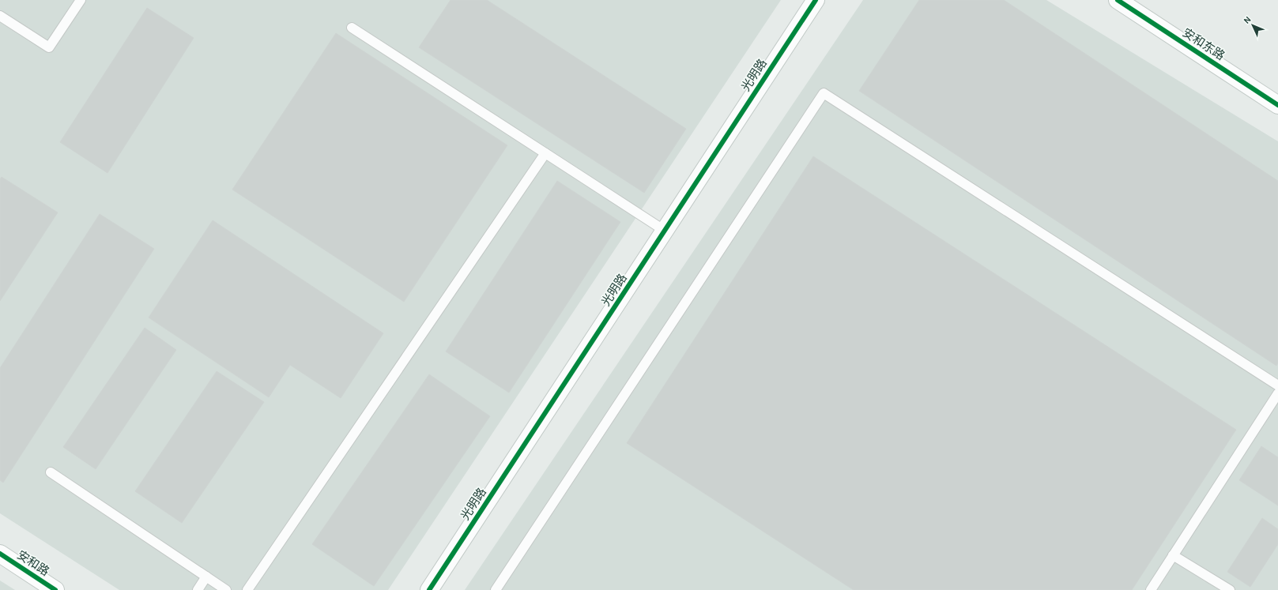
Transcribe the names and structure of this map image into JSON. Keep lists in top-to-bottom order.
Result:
{
  "streets": {
    "street": ["安和东路", "光明路", "安和路"]
  },
  "north": "top left"
}
